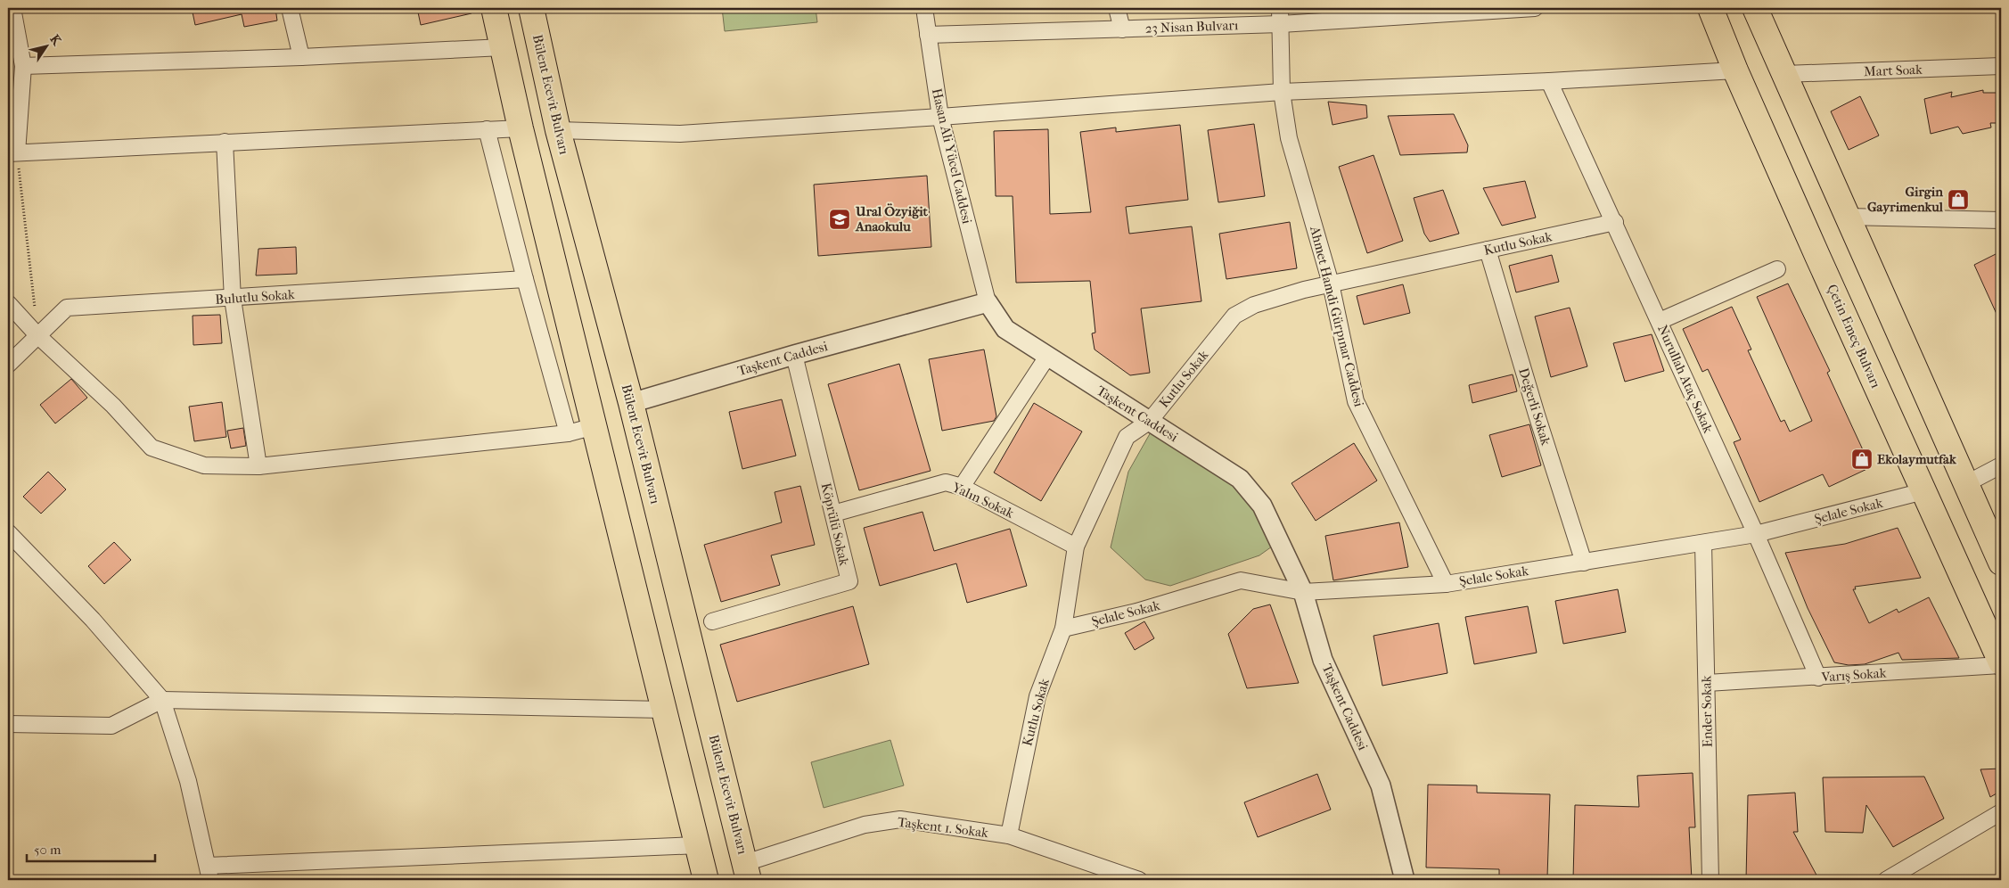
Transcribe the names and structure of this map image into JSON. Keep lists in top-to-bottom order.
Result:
{
  "streets": {
    "main road": ["Bülent Ecevit Bulvarı", "Çetin Emeç Bulvarı"],
    "street": [
      "23 Nisan Bulvarı",
      "Mart Soak",
      "Hasan Ali Yücel Caddesi",
      "Kutlu Sokak",
      "Bulutlu Sokak",
      "Ahmet Hamdi Gürpınar Caddesi",
      "Taşkent Caddesi",
      "Nurullah Ataç Sokak",
      "Değerli Sokak",
      "Yalın Sokak",
      "Şelale Sokak",
      "Köprülü Sokak",
      "Varış Sokak",
      "Ender Sokak",
      "Taşkent 1. Sokak"
    ]
  },
  "crossings": [
    ["23 Nisan Bulvarı", "Hasan Ali Yücel Caddesi"],
    ["23 Nisan Bulvarı", "Ahmet Hamdi Gürpınar Caddesi"],
    ["Bülent Ecevit Bulvarı", "Taşkent Caddesi"],
    ["Bülent Ecevit Bulvarı", "Taşkent 1. Sokak"],
    ["Hasan Ali Yücel Caddesi", "Taşkent Caddesi"],
    ["Kutlu Sokak", "Ahmet Hamdi Gürpınar Caddesi"],
    ["Kutlu Sokak", "Taşkent Caddesi"],
    ["Kutlu Sokak", "Nurullah Ataç Sokak"],
    ["Kutlu Sokak", "Değerli Sokak"],
    ["Kutlu Sokak", "Yalın Sokak"],
    ["Kutlu Sokak", "Şelale Sokak"],
    ["Kutlu Sokak", "Taşkent 1. Sokak"],
    ["Ahmet Hamdi Gürpınar Caddesi", "Şelale Sokak"],
    ["Çetin Emeç Bulvarı", "Şelale Sokak"],
    ["Çetin Emeç Bulvarı", "Varış Sokak"],
    ["Taşkent Caddesi", "Şelale Sokak"],
    ["Taşkent Caddesi", "Köprülü Sokak"],
    ["Nurullah Ataç Sokak", "Şelale Sokak"],
    ["Nurullah Ataç Sokak", "Varış Sokak"],
    ["Değerli Sokak", "Şelale Sokak"],
    ["Yalın Sokak", "Köprülü Sokak"],
    ["Şelale Sokak", "Ender Sokak"],
    ["Varış Sokak", "Ender Sokak"]
  ],
  "places": {
    "shop": ["Girgin Gayrimenkul", "Ekolaymutfak"],
    "school or university": ["Ural Özyiğit Anaokulu"]
  },
  "scale_bar": "50 m",
  "north": "top right"
}
